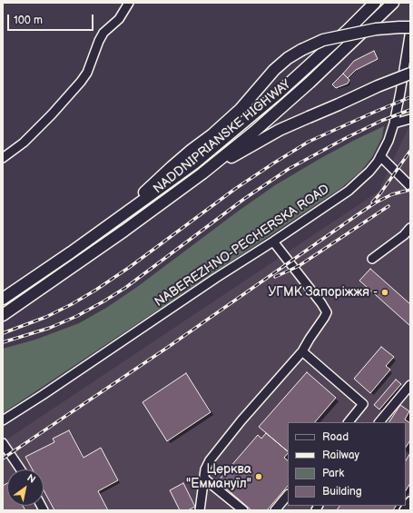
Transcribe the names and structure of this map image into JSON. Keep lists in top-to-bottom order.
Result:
{
  "streets": {
    "main road": ["NADDNIPRIANSKE HIGHWAY"],
    "street": ["NABEREZHNO-PECHERSKA ROAD"]
  },
  "places": ["УГМК Запоріжжя -", "Церква \"Еммануїл\""],
  "legend": [
    "Road",
    "Railway",
    "Park",
    "Building"
  ],
  "scale_bar": "100 m",
  "north": "top right"
}
